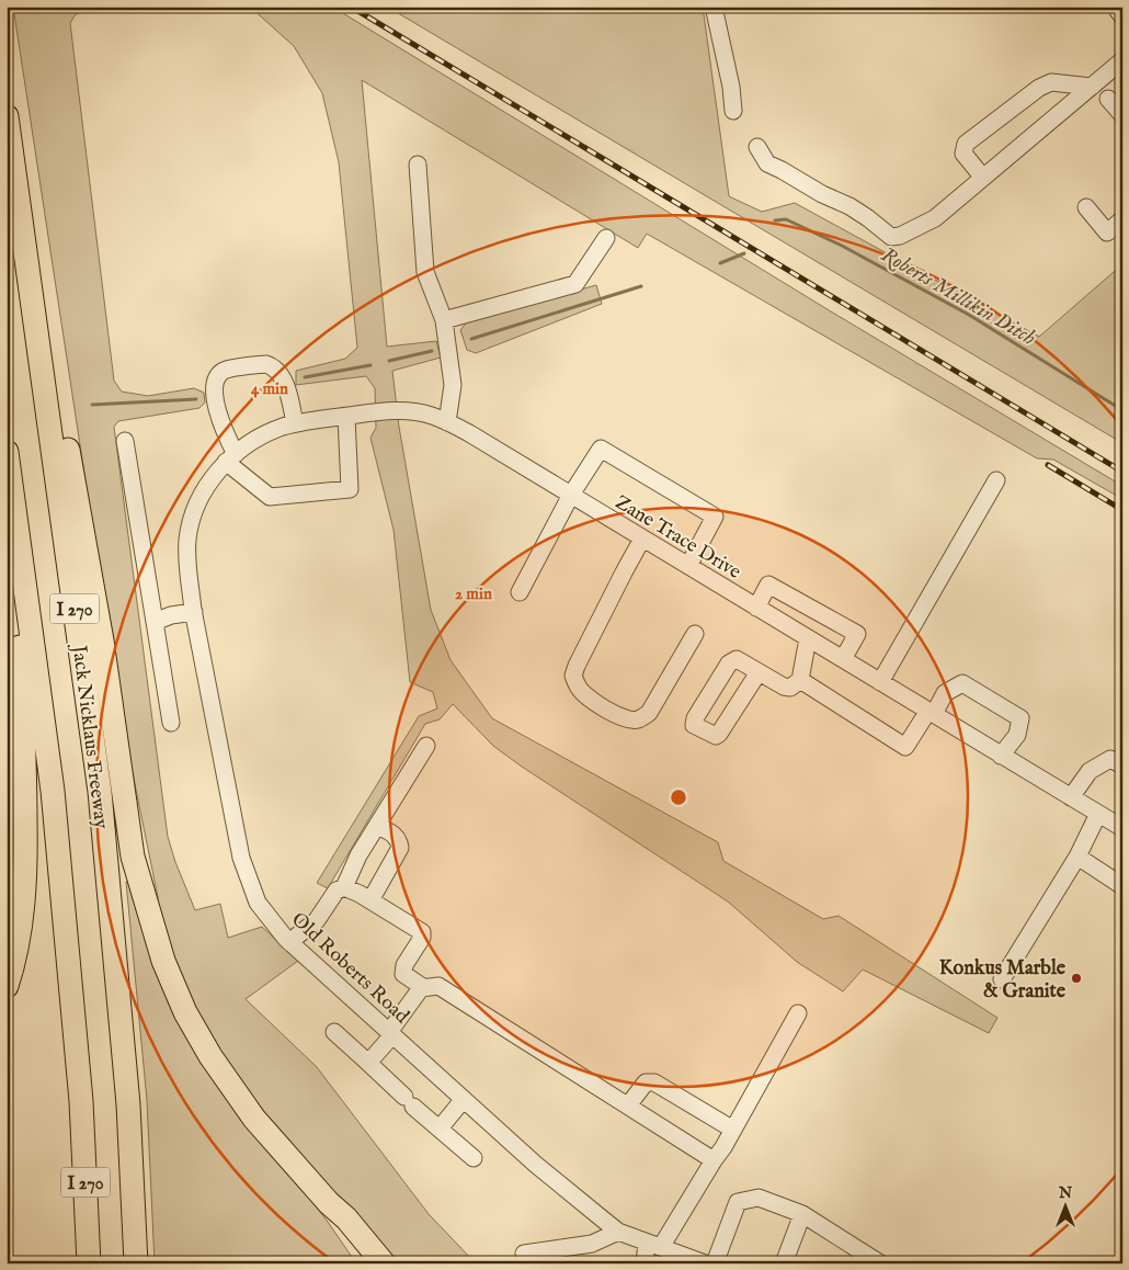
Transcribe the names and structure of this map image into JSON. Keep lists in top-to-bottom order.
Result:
{
  "streets": {
    "highway": ["I 270", "Jack Nicklaus Freeway"],
    "street": ["Zane Trace Drive", "Old Roberts Road"]
  },
  "crossings": [
    ["Zane Trace Drive", "Old Roberts Road"]
  ],
  "water": ["Roberts Millikin Ditch"],
  "places": ["Konkus Marble & Granite"],
  "north": "top",
  "rings": ["4 min", "2 min"]
}
